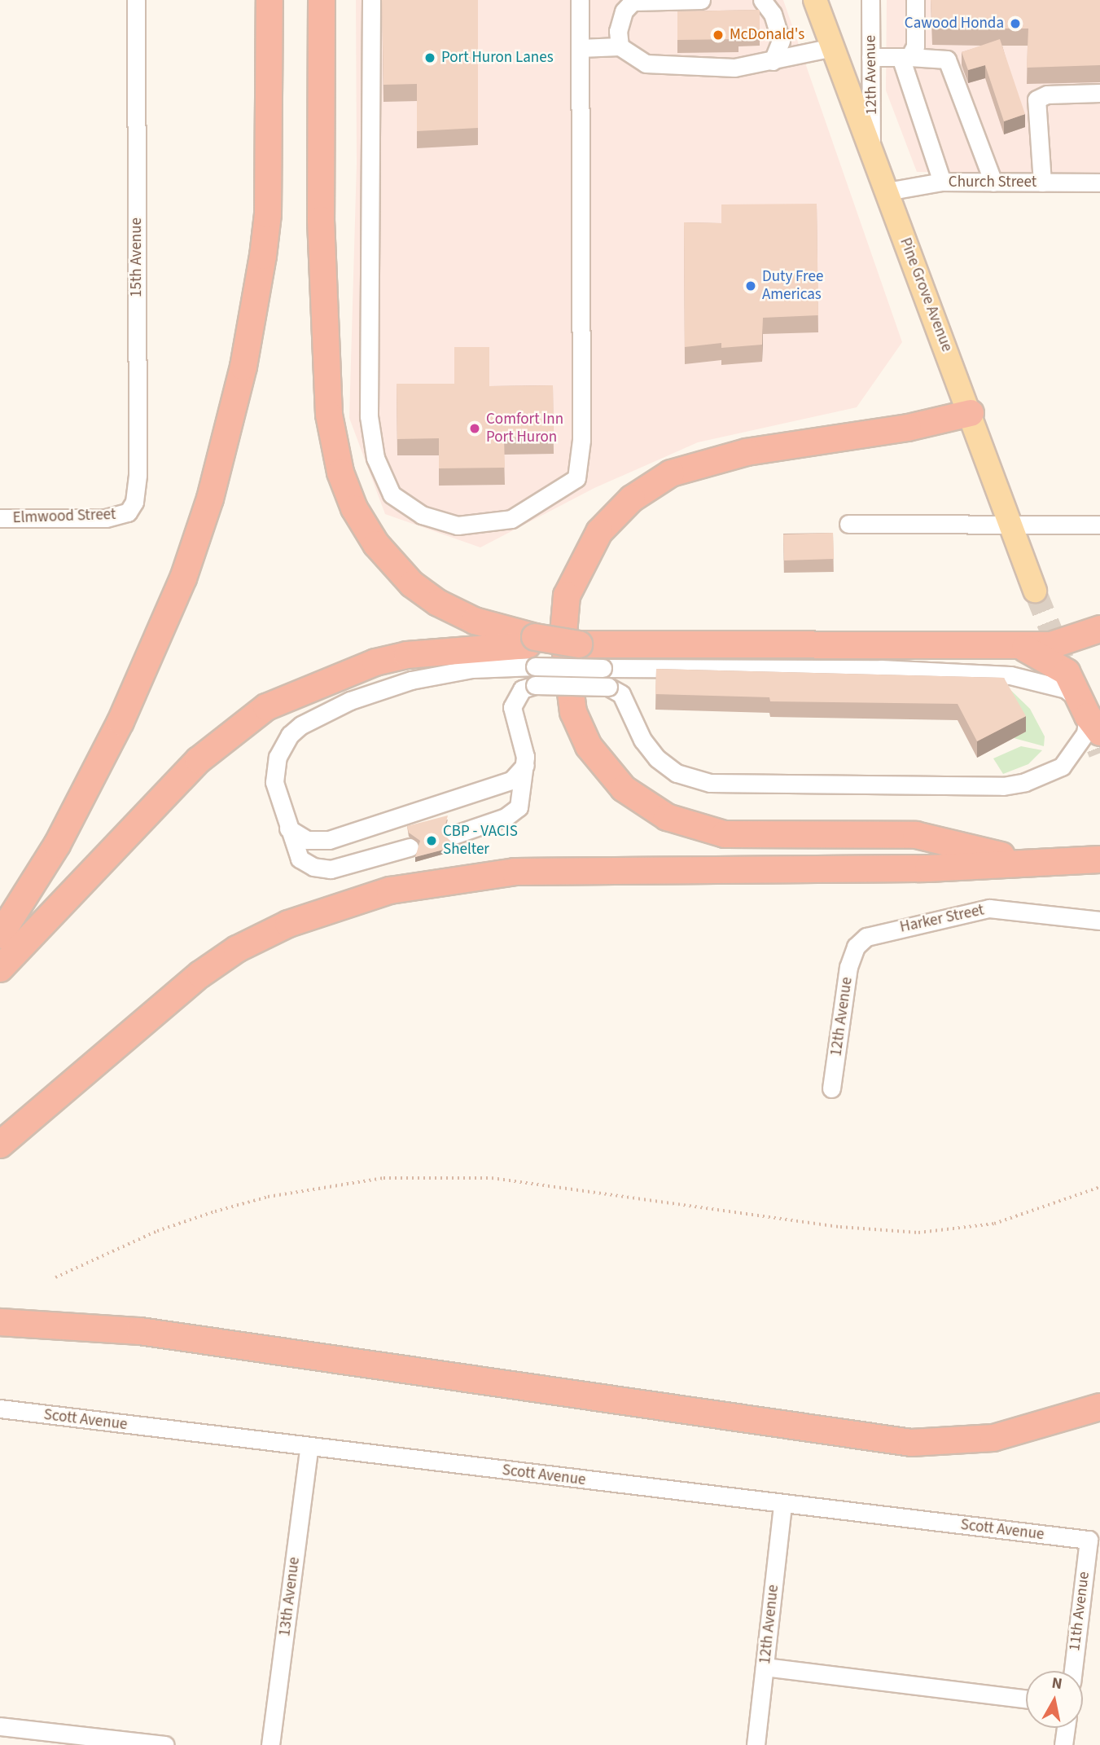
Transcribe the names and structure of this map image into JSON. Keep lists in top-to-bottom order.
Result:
{
  "streets": {
    "main road": ["Pine Grove Avenue"],
    "street": [
      "12th Avenue",
      "Church Street",
      "15th Avenue",
      "Elmwood Street",
      "Harker Street",
      "Scott Avenue",
      "13th Avenue",
      "11th Avenue"
    ]
  },
  "crossings": [
    ["12th Avenue", "Pine Grove Avenue"],
    ["12th Avenue", "Harker Street"],
    ["12th Avenue", "Scott Avenue"],
    ["Church Street", "Pine Grove Avenue"],
    ["15th Avenue", "Elmwood Street"],
    ["Scott Avenue", "13th Avenue"],
    ["Scott Avenue", "11th Avenue"]
  ],
  "places": [
    "Cawood Honda",
    "McDonald's",
    "Port Huron Lanes",
    "Duty Free Americas",
    "Comfort Inn Port Huron",
    "CBP - VACIS Shelter"
  ],
  "north": "top"
}
